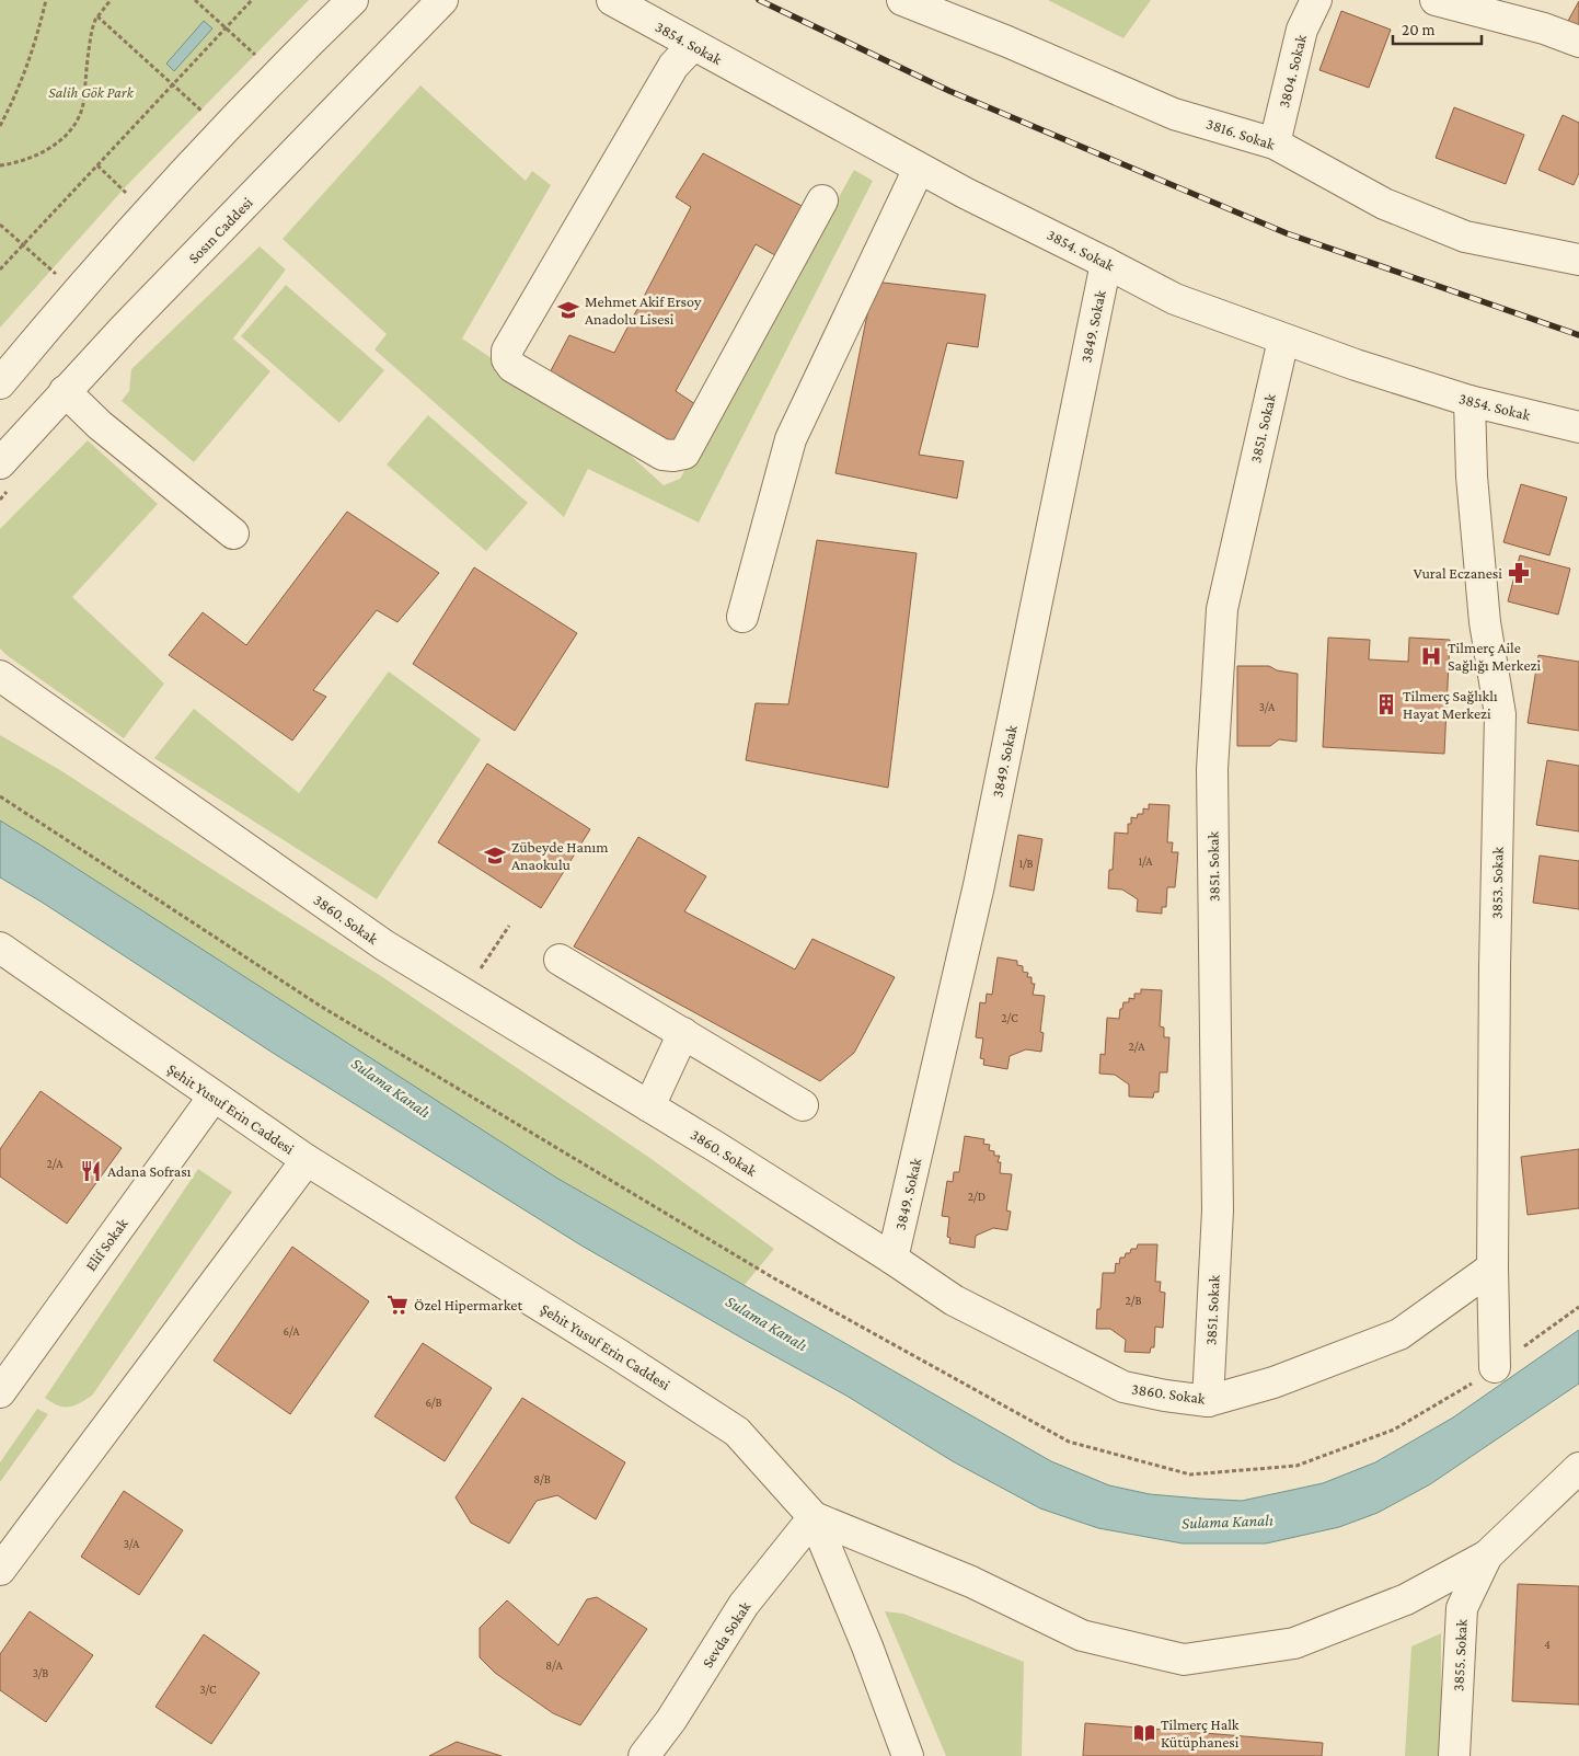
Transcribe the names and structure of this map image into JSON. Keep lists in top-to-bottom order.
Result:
{
  "streets": {
    "street": [
      "3854. Sokak",
      "3804. Sokak",
      "3816. Sokak",
      "Sosın Caddesi",
      "3849. Sokak",
      "3851. Sokak",
      "3853. Sokak",
      "3860. Sokak",
      "Şehit Yusuf Erin Caddesi",
      "Elif Sokak",
      "Sevda Sokak",
      "3855. Sokak"
    ]
  },
  "crossings": [
    ["3854. Sokak", "3849. Sokak"],
    ["3854. Sokak", "3851. Sokak"],
    ["3854. Sokak", "3853. Sokak"],
    ["3804. Sokak", "3816. Sokak"],
    ["3849. Sokak", "3860. Sokak"],
    ["3851. Sokak", "3860. Sokak"],
    ["3853. Sokak", "3860. Sokak"],
    ["Şehit Yusuf Erin Caddesi", "Elif Sokak"],
    ["Şehit Yusuf Erin Caddesi", "Sevda Sokak"]
  ],
  "water": ["Sulama Kanalı"],
  "parks": ["Salih Gök Park"],
  "places": {
    "school or university": ["Mehmet Akif Ersoy Anadolu Lisesi", "Zübeyde Hanım Anaokulu"],
    "pharmacy": ["Vural Eczanesi"],
    "hospital": ["Tilmerç Aile Sağlığı Merkezi"],
    "building": ["Tilmerç Sağlıklı Hayat Merkezi"],
    "restaurant": ["Adana Sofrası"],
    "supermarket": ["Özel Hipermarket"],
    "library": ["Tilmerç Halk Kütüphanesi"]
  },
  "house_numbers": [
    "3/A",
    "1/A",
    "1/B",
    "2/C",
    "2/A",
    "2/A",
    "2/D",
    "2/B",
    "6/A",
    "6/B",
    "8/B",
    "3/A",
    "4",
    "8/A",
    "3/B",
    "3/C"
  ],
  "scale_bar": "20 m"
}
